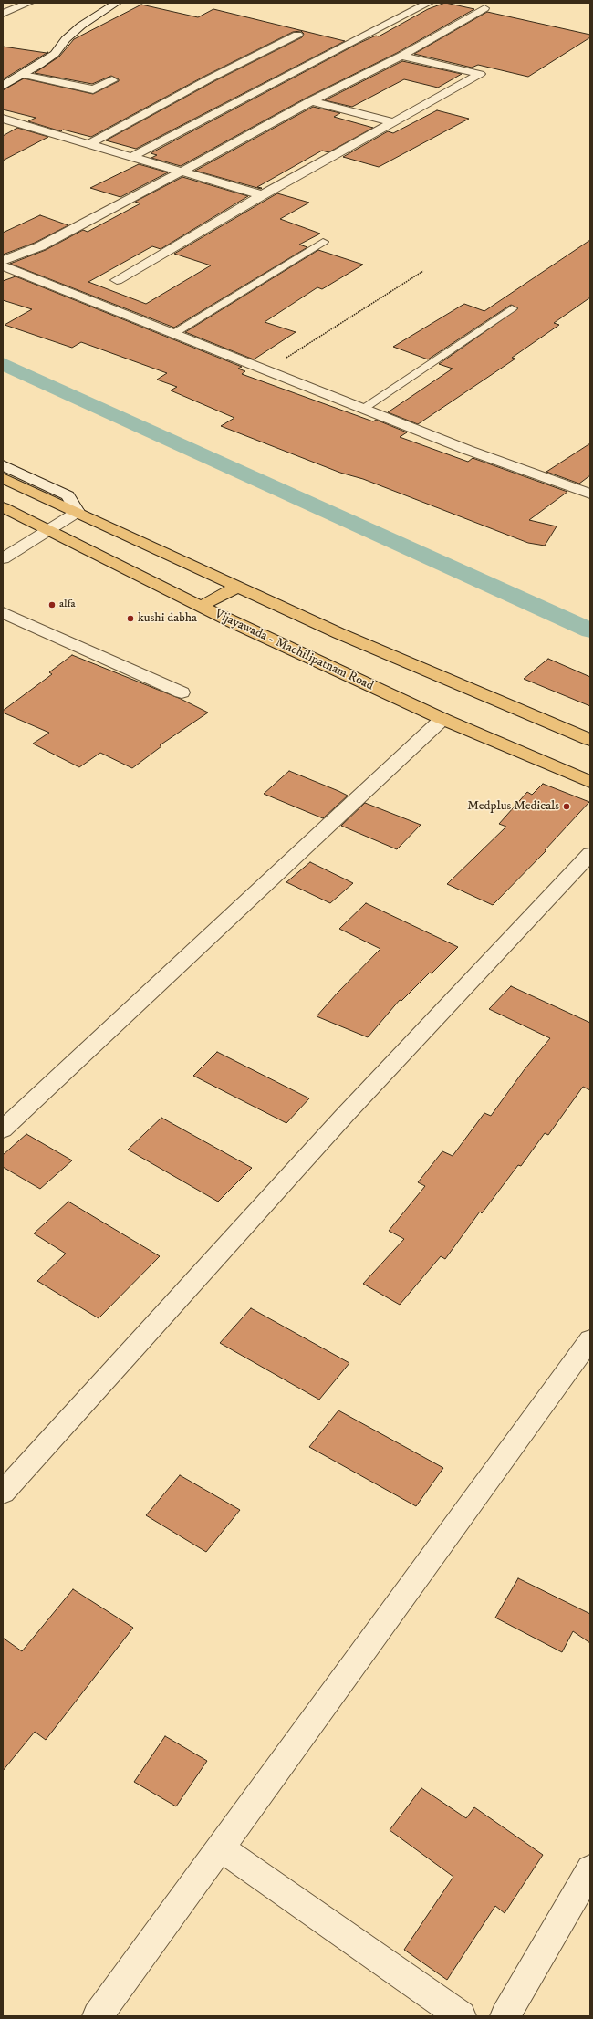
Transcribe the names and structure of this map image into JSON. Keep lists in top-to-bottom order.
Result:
{
  "streets": {
    "highway": ["Vijayawada - Machilipatnam Road"]
  },
  "places": ["alfa", "kushi dabha", "Medplus Medicals"]
}
